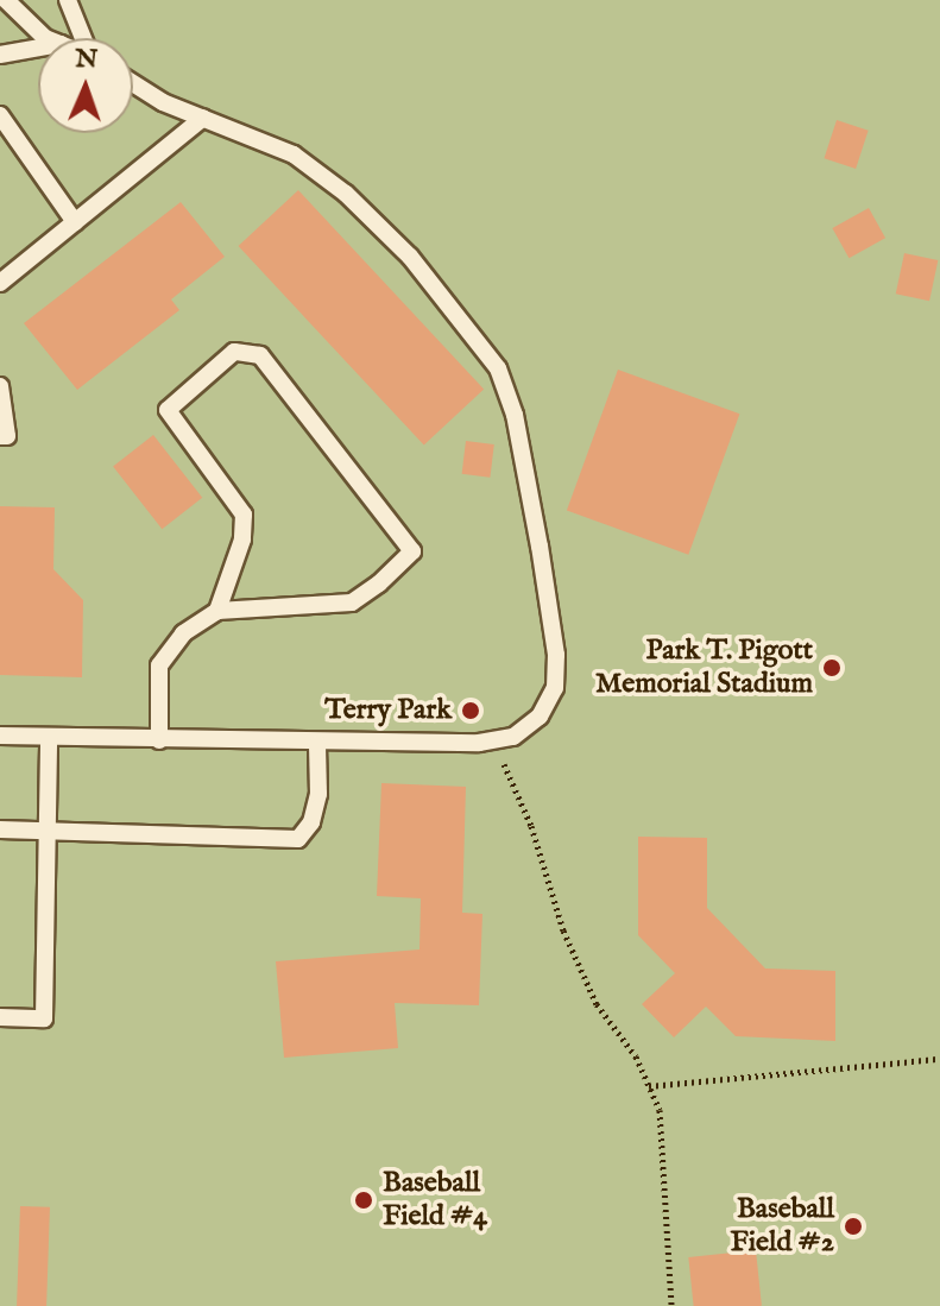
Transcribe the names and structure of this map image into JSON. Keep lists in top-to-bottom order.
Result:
{
  "places": [
    "Park T. Pigott Memorial Stadium",
    "Terry Park",
    "Baseball Field #4",
    "Baseball Field #2"
  ],
  "north": "top"
}
